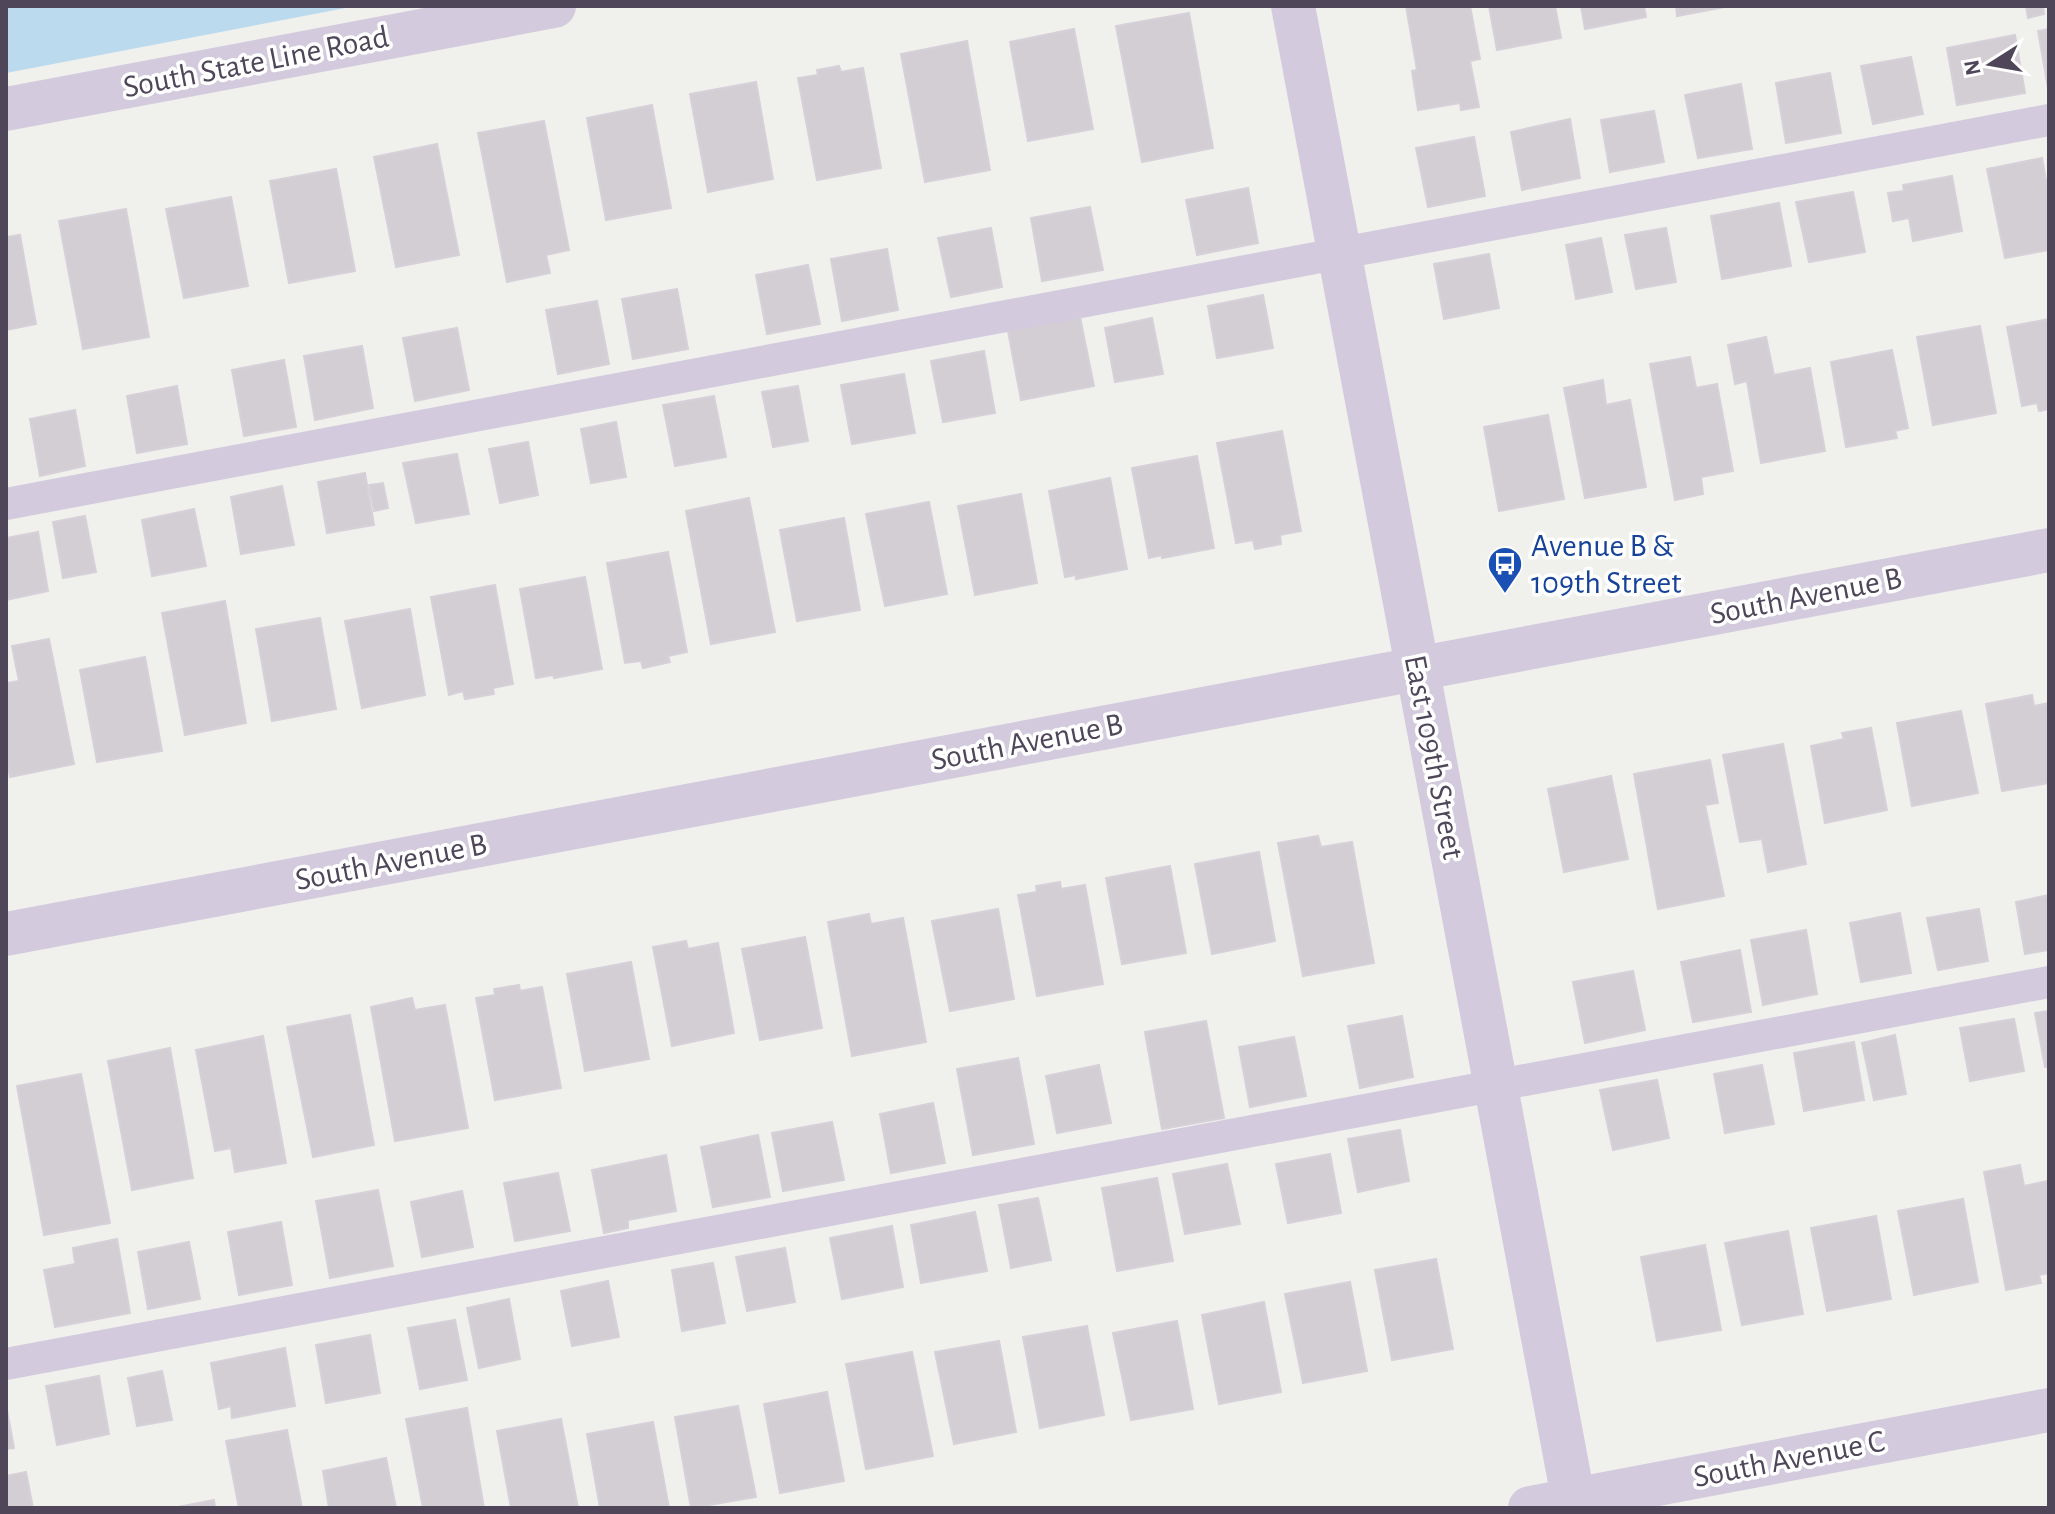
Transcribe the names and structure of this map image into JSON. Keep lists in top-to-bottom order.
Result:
{
  "streets": {
    "street": [
      "South State Line Road",
      "South Avenue B",
      "East 109th Street",
      "South Avenue C"
    ]
  },
  "crossings": [
    ["South Avenue B", "East 109th Street"],
    ["East 109th Street", "South Avenue C"]
  ],
  "places": {
    "bus stop": ["Avenue B & 109th Street"]
  },
  "north": "left"
}
